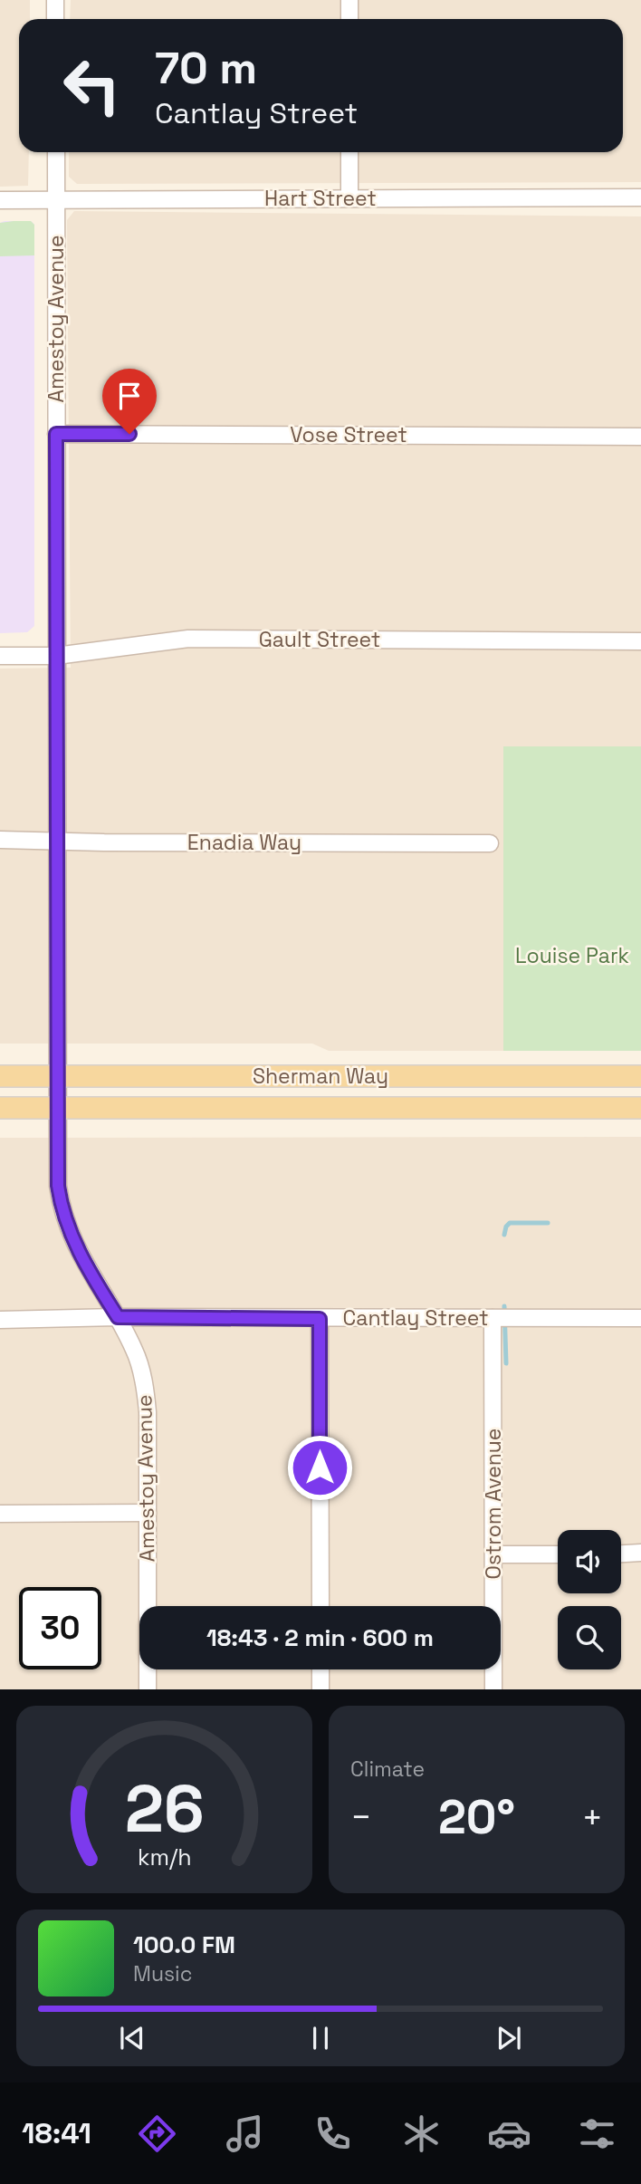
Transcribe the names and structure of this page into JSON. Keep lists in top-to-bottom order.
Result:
{
  "streets": {
    "main road": ["Sherman Way"],
    "street": [
      "Hart Street",
      "Amestoy Avenue",
      "Vose Street",
      "Gault Street",
      "Enadia Way",
      "Cantlay Street",
      "Ostrom Avenue"
    ]
  },
  "crossings": [
    ["Hart Street", "Amestoy Avenue"],
    ["Amestoy Avenue", "Vose Street"],
    ["Amestoy Avenue", "Gault Street"],
    ["Amestoy Avenue", "Enadia Way"],
    ["Amestoy Avenue", "Sherman Way"],
    ["Amestoy Avenue", "Cantlay Street"],
    ["Cantlay Street", "Ostrom Avenue"]
  ],
  "parks": ["Louise Park"],
  "page": {
    "turn": ["70 m", "Cantlay Street"],
    "limit": "30",
    "trip": "18:43 · 2 min · 600 m",
    "tile": "Climate",
    "heat": ["−", "20°", "+"],
    "song": ["100.0 FM", "Music"],
    "tabs": "18:41",
    "gauge": ["26", "km/h"]
  }
}
